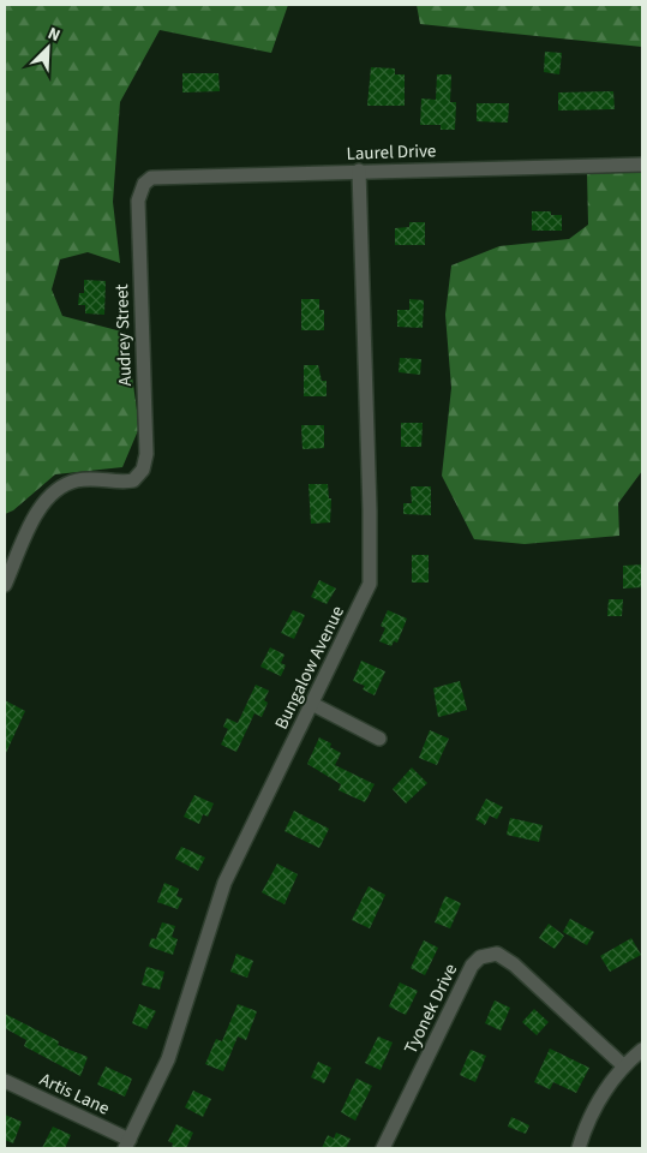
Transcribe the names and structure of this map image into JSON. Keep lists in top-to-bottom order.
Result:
{
  "streets": {
    "street": [
      "Laurel Drive",
      "Audrey Street",
      "Bungalow Avenue",
      "Tyonek Drive",
      "Artis Lane"
    ]
  },
  "crossings": [
    ["Laurel Drive", "Audrey Street"],
    ["Laurel Drive", "Bungalow Avenue"],
    ["Bungalow Avenue", "Artis Lane"]
  ],
  "north": "top right"
}
